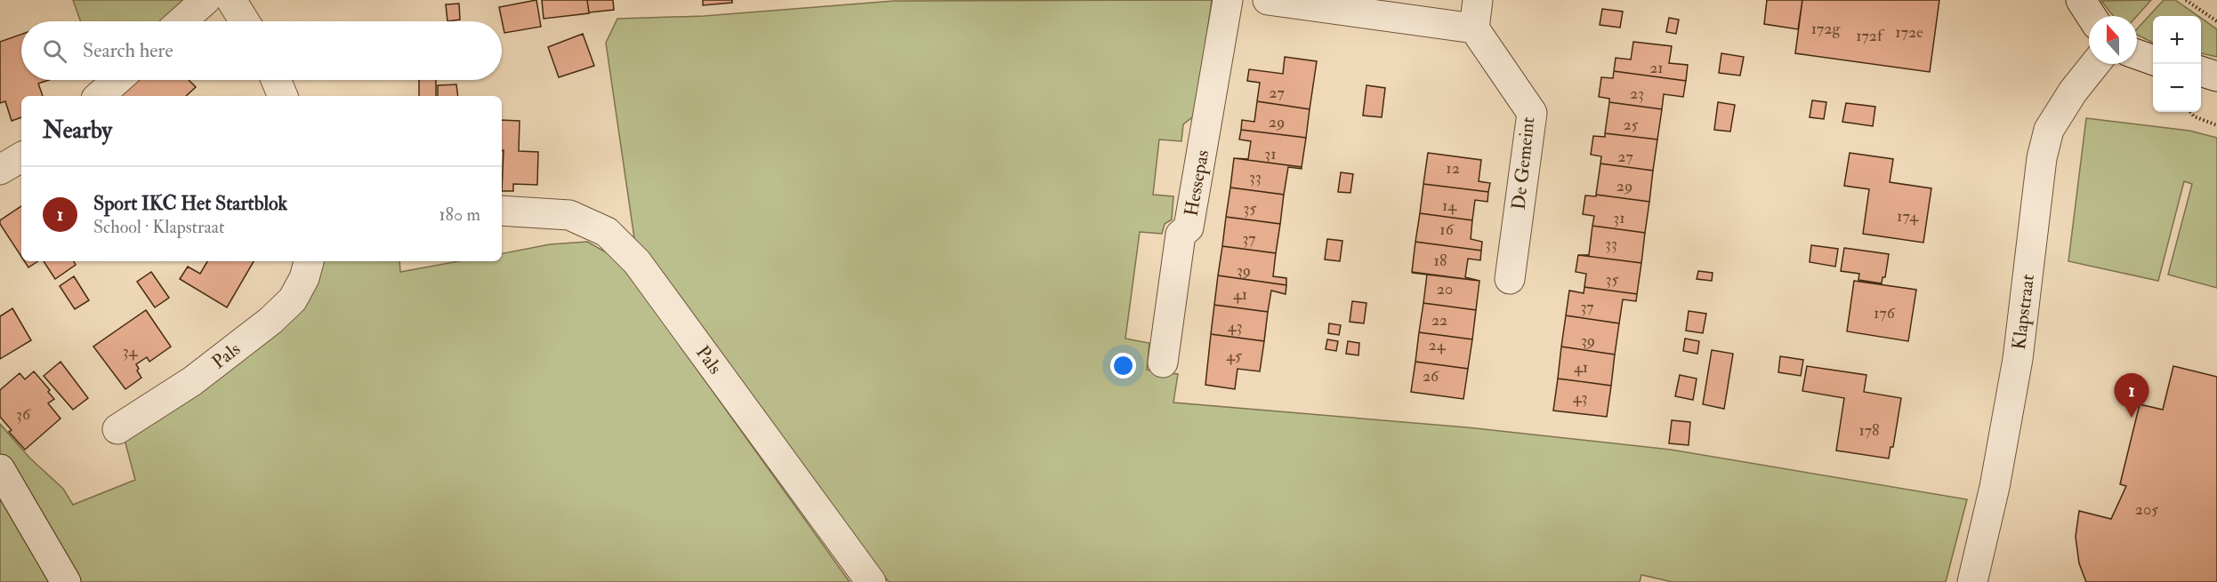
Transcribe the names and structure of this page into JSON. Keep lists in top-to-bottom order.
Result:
{
  "streets": {
    "street": [
      "De Gemeint",
      "Hessepas",
      "Klapstraat",
      "Pals"
    ]
  },
  "house_numbers": [
    "172g",
    "172e",
    "172f",
    "21",
    "27",
    "23",
    "29",
    "25",
    "31",
    "27",
    "12",
    "33",
    "29",
    "14",
    "35",
    "174",
    "31",
    "16",
    "37",
    "33",
    "18",
    "39",
    "35",
    "20",
    "41",
    "37",
    "176",
    "22",
    "43",
    "39",
    "24",
    "34",
    "45",
    "41",
    "26",
    "43",
    "36",
    "178",
    "205"
  ],
  "north": "top",
  "page": {
    "map_buttons": ["+", "−"],
    "search": "Search here",
    "heading": "Nearby",
    "list": [
      {
        "mark": "1",
        "name": "Sport IKC Het Startblok",
        "note": "School · Klapstraat",
        "value": "180 m"
      }
    ],
    "pins": "1"
  }
}
